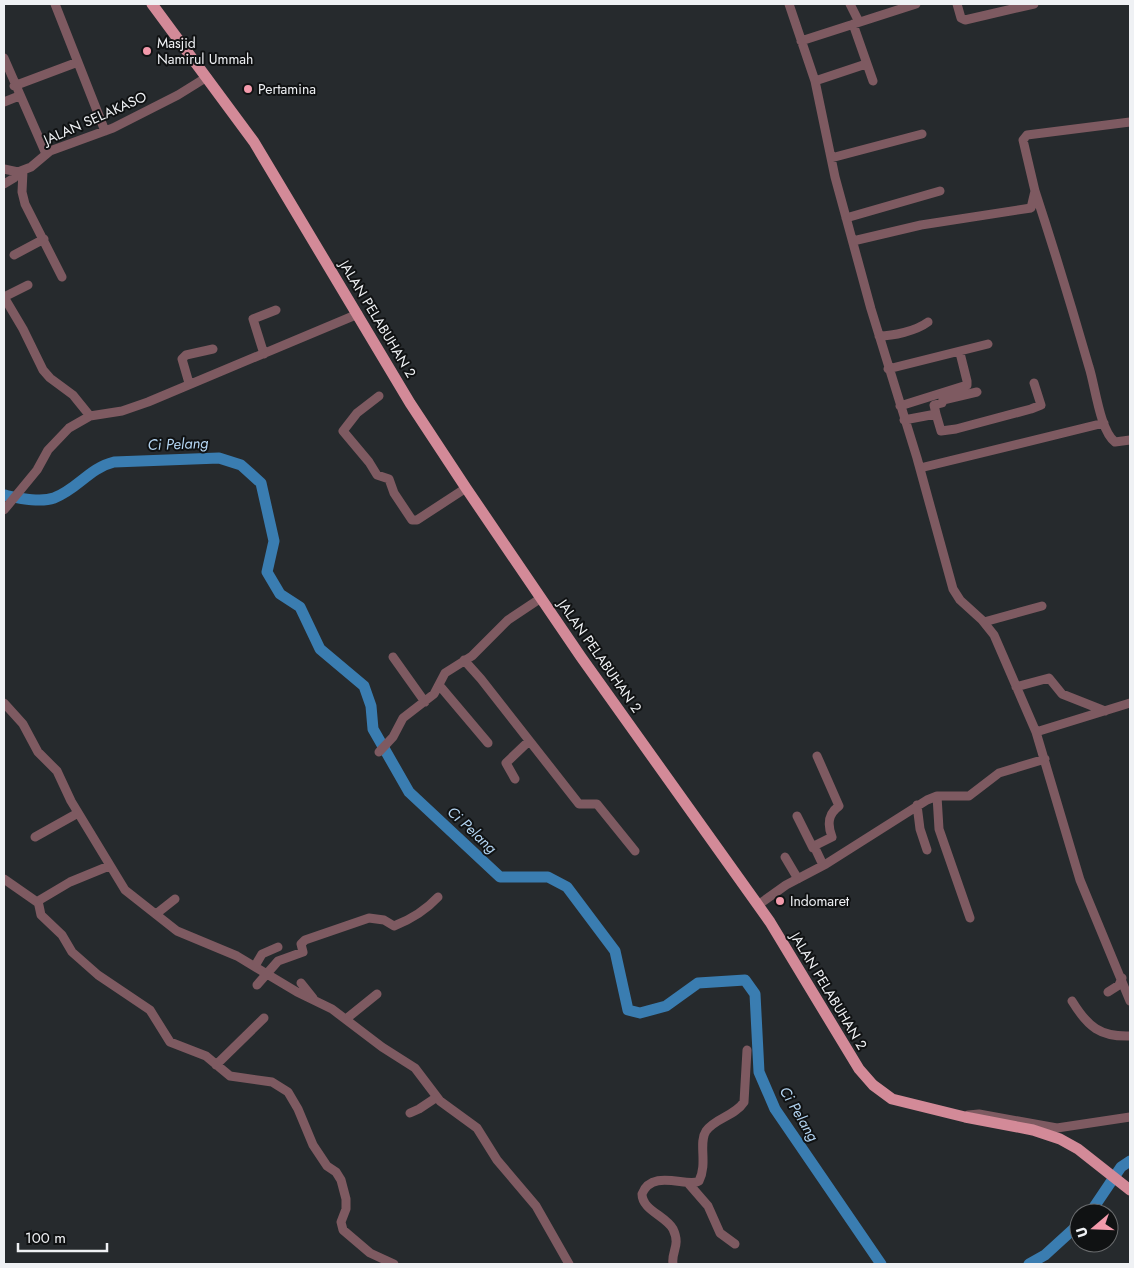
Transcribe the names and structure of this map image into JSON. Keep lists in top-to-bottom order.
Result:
{
  "streets": {
    "main road": ["JALAN PELABUHAN 2"],
    "street": ["JALAN SELAKASO"]
  },
  "crossings": [
    ["JALAN SELAKASO", "JALAN PELABUHAN 2"]
  ],
  "water": ["Ci Pelang"],
  "places": ["Masjid Namirul Ummah", "Pertamina", "Indomaret"],
  "scale_bar": "100 m",
  "north": "left"
}
